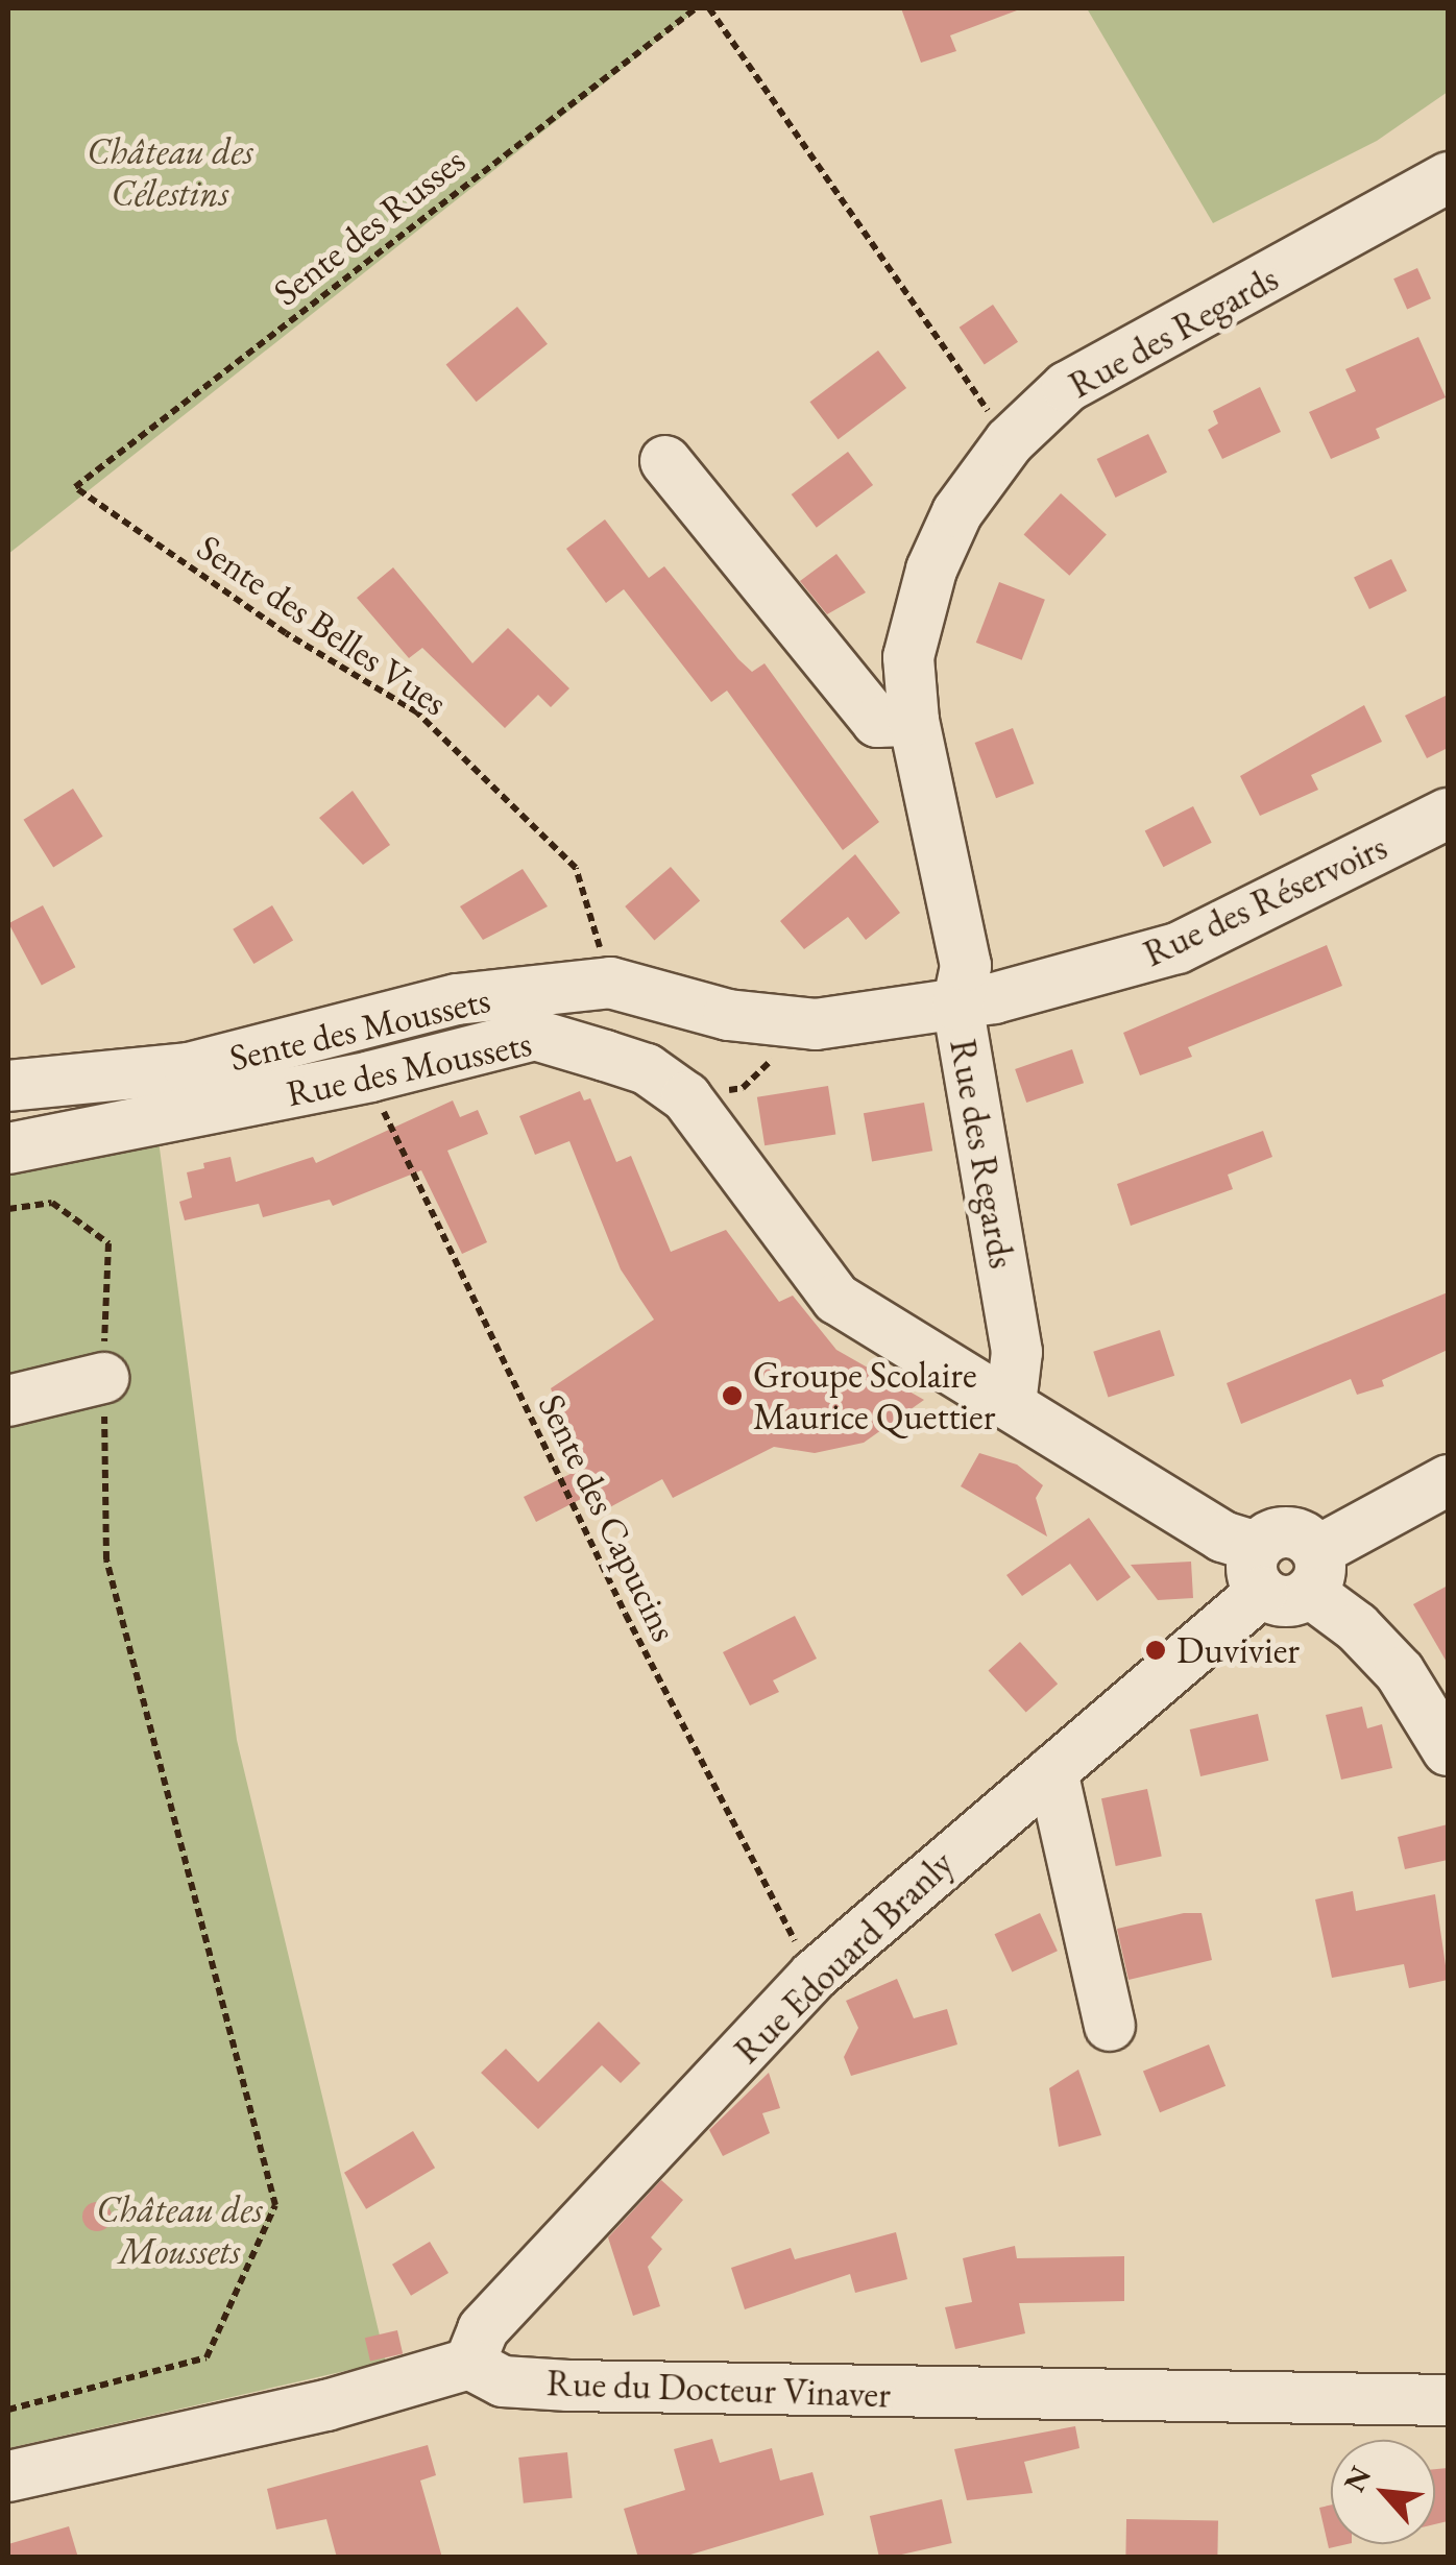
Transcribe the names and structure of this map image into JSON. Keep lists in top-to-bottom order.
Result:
{
  "streets": {
    "street": [
      "Rue des Regards",
      "Rue des Réservoirs",
      "Sente des Moussets",
      "Rue des Moussets",
      "Rue Edouard Branly",
      "Rue du Docteur Vinaver"
    ],
    "path": ["Sente des Russes", "Sente des Belles Vues", "Sente des Capucins"]
  },
  "crossings": [
    ["Sente des Russes", "Sente des Belles Vues"],
    ["Rue des Regards", "Rue des Réservoirs"],
    ["Rue des Regards", "Sente des Moussets"],
    ["Rue des Regards", "Rue des Moussets"],
    ["Sente des Belles Vues", "Sente des Moussets"],
    ["Rue des Réservoirs", "Sente des Moussets"],
    ["Rue des Moussets", "Sente des Capucins"],
    ["Rue des Moussets", "Rue Edouard Branly"],
    ["Sente des Capucins", "Rue Edouard Branly"],
    ["Rue Edouard Branly", "Rue du Docteur Vinaver"]
  ],
  "parks": ["Château des Célestins", "Château des Moussets"],
  "places": ["Groupe Scolaire Maurice Quettier", "Duvivier"],
  "north": "top left"
}
